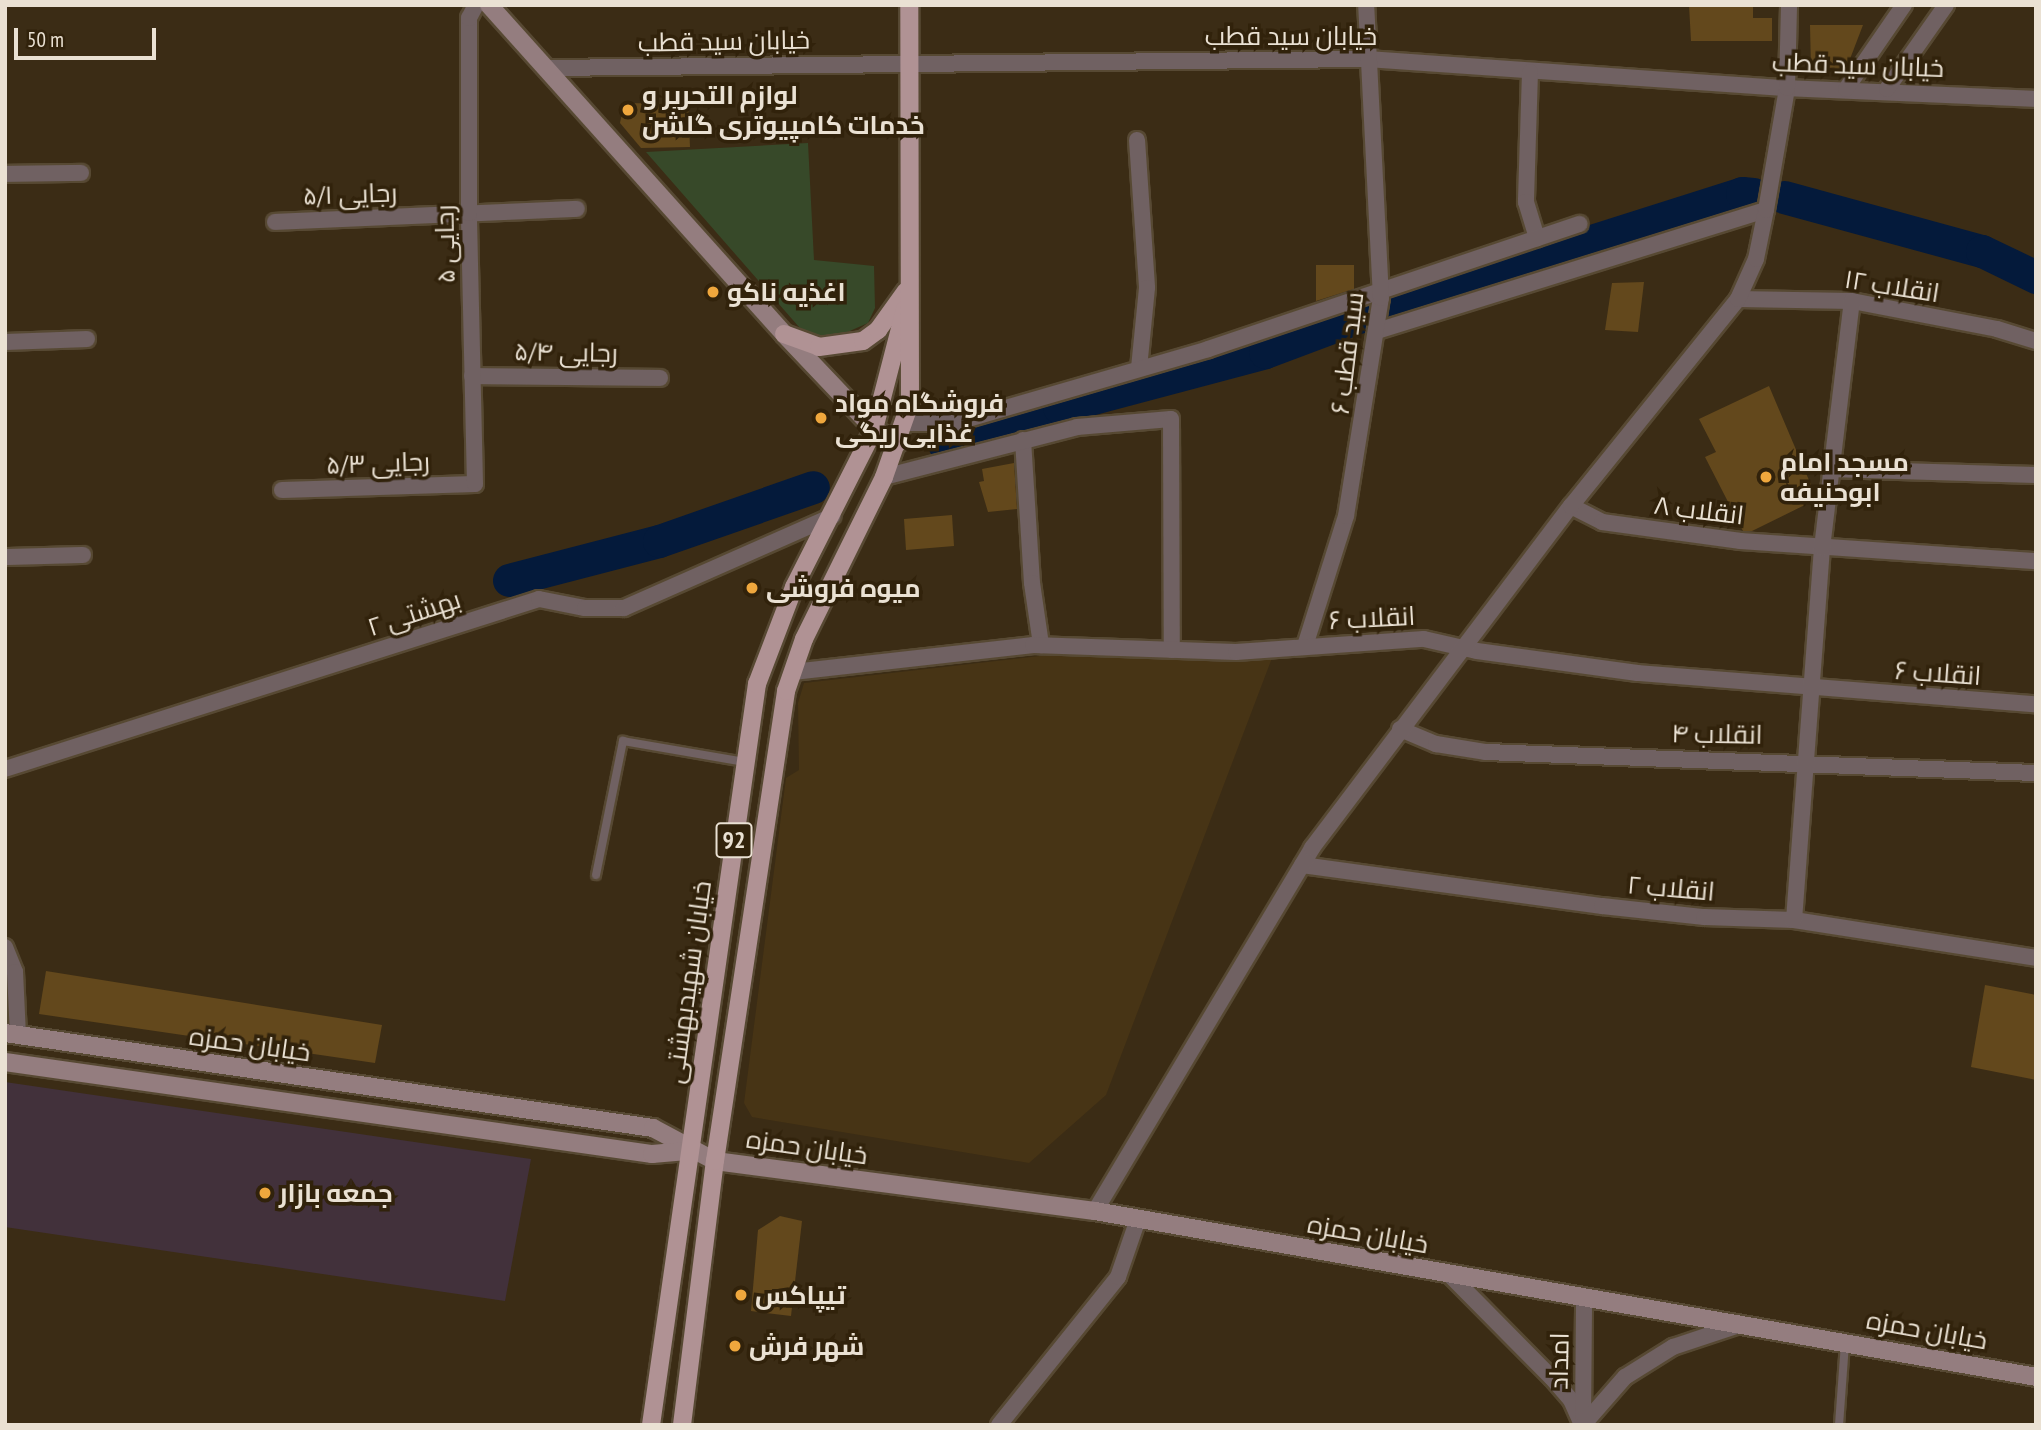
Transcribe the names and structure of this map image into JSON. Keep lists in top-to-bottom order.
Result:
{
  "streets": {
    "main road": ["92", "خیابان شهیدبهشتی", "خیابان حمزه"],
    "street": [
      "خیابان سید قطب",
      "رجایی ۵/۱",
      "رجایی ۵",
      "انقلاب ۱۲",
      "رجایی ۵/۴",
      "سید قطب ۶",
      "رجایی ۵/۳",
      "انقلاب ۸",
      "بهشتی ۲",
      "انقلاب ۶",
      "انقلاب ۴",
      "انقلاب ۲",
      "امداد"
    ]
  },
  "crossings": [
    ["خیابان سید قطب", "سید قطب ۶"],
    ["خیابان سید قطب", "خیابان شهیدبهشتی"],
    ["رجایی ۵/۱", "رجایی ۵"],
    ["رجایی ۵", "رجایی ۵/۴"],
    ["رجایی ۵", "رجایی ۵/۳"],
    ["سید قطب ۶", "انقلاب ۶"],
    ["بهشتی ۲", "خیابان شهیدبهشتی"],
    ["انقلاب ۶", "خیابان شهیدبهشتی"],
    ["خیابان شهیدبهشتی", "خیابان حمزه"],
    ["خیابان حمزه", "امداد"]
  ],
  "places": [
    "لوازم التحریر و خدمات کامپیوتری گلشن",
    "اغذیه ناکو",
    "فروشگاه مواد غذایی ریگی",
    "مسجد امام ابوحنیفه",
    "میوه فروشی",
    "جمعه بازار",
    "تیپاکس",
    "شهر فرش"
  ],
  "scale_bar": "50 m"
}
